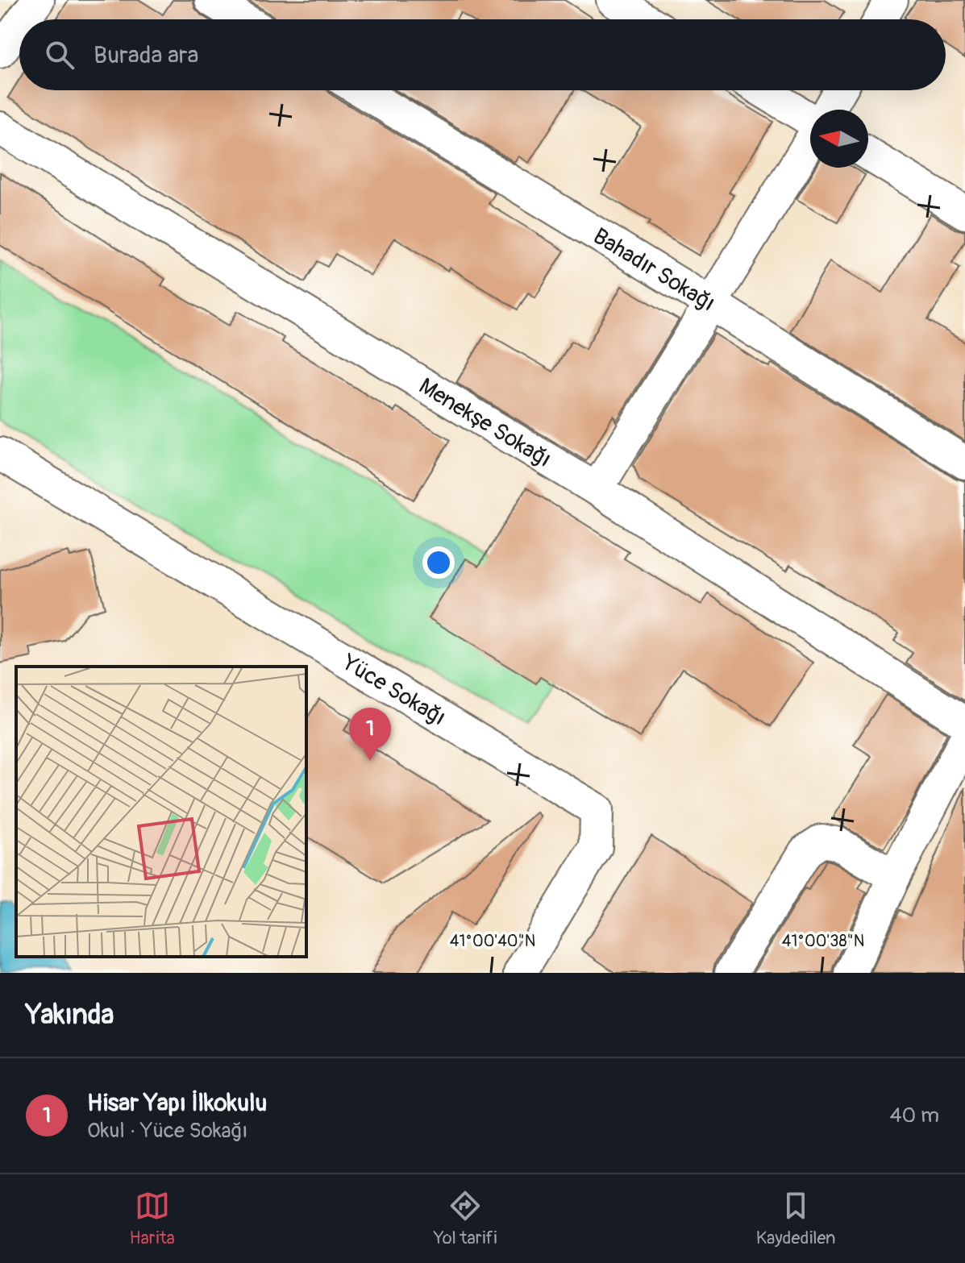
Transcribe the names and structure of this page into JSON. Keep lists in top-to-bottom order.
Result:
{
  "streets": {
    "street": ["Bahadır Sokağı", "Menekşe Sokağı", "Yüce Sokağı"]
  },
  "north": "left",
  "page": {
    "search": "Burada ara",
    "pins": "1",
    "heading": "Yakında",
    "list": [
      {
        "mark": "1",
        "name": "Hisar Yapı İlkokulu",
        "note": "Okul · Yüce Sokağı",
        "value": "40 m"
      }
    ],
    "nav": ["Harita", "Yol tarifi", "Kaydedilen"]
  },
  "coordinates": ["41°00'40\"N", "41°00'38\"N"]
}
